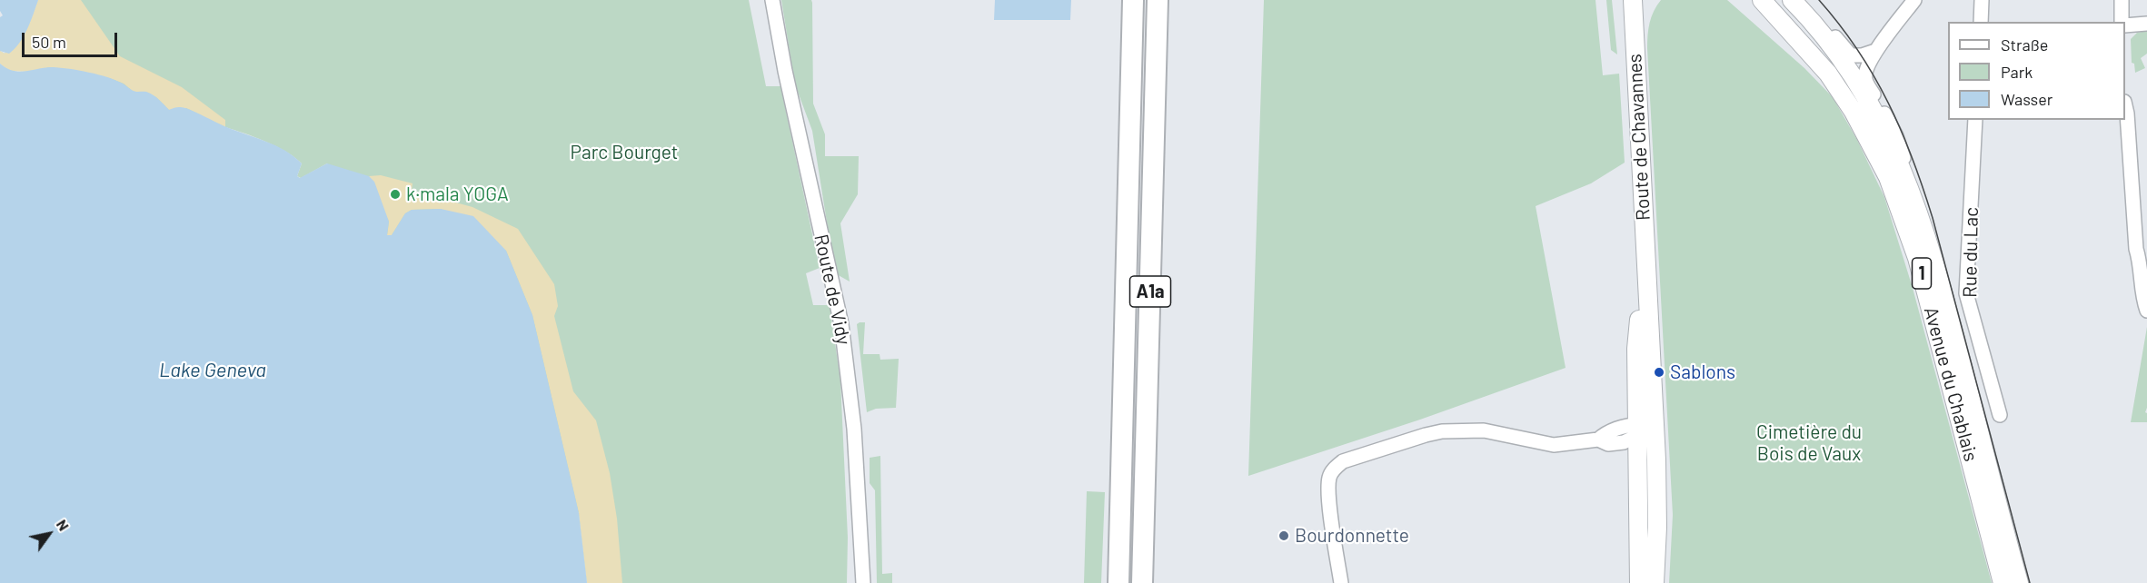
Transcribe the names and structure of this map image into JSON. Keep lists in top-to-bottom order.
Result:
{
  "streets": {
    "highway": ["A1a"],
    "main road": ["Route de Chavannes", "1", "Avenue du Chablais"],
    "street": ["Rue du Lac", "Route de Vidy"]
  },
  "water": ["Lake Geneva"],
  "parks": ["Parc Bourget", "Cimetière du Bois de Vaux"],
  "places": ["k·mala YOGA", "Sablons", "Bourdonnette"],
  "legend": ["Straße", "Park", "Wasser"],
  "scale_bar": "50 m",
  "north": "top right"
}
